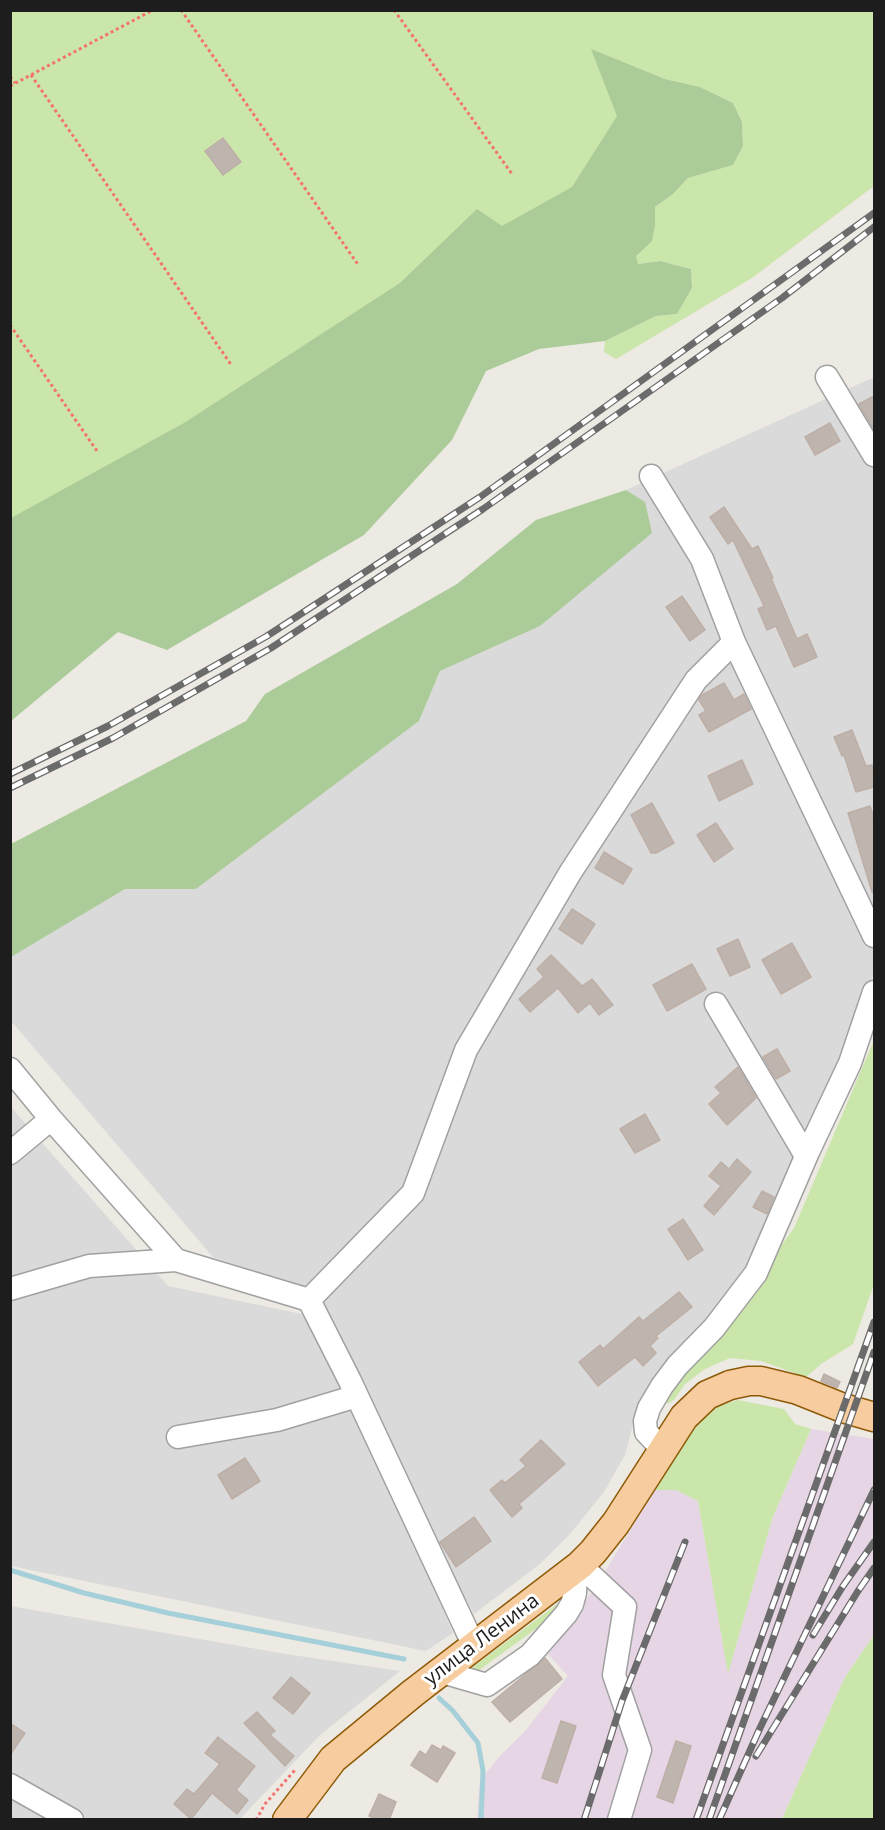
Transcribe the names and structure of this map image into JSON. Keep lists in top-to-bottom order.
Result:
{
  "streets": {
    "main road": ["улица Ленина"]
  }
}
